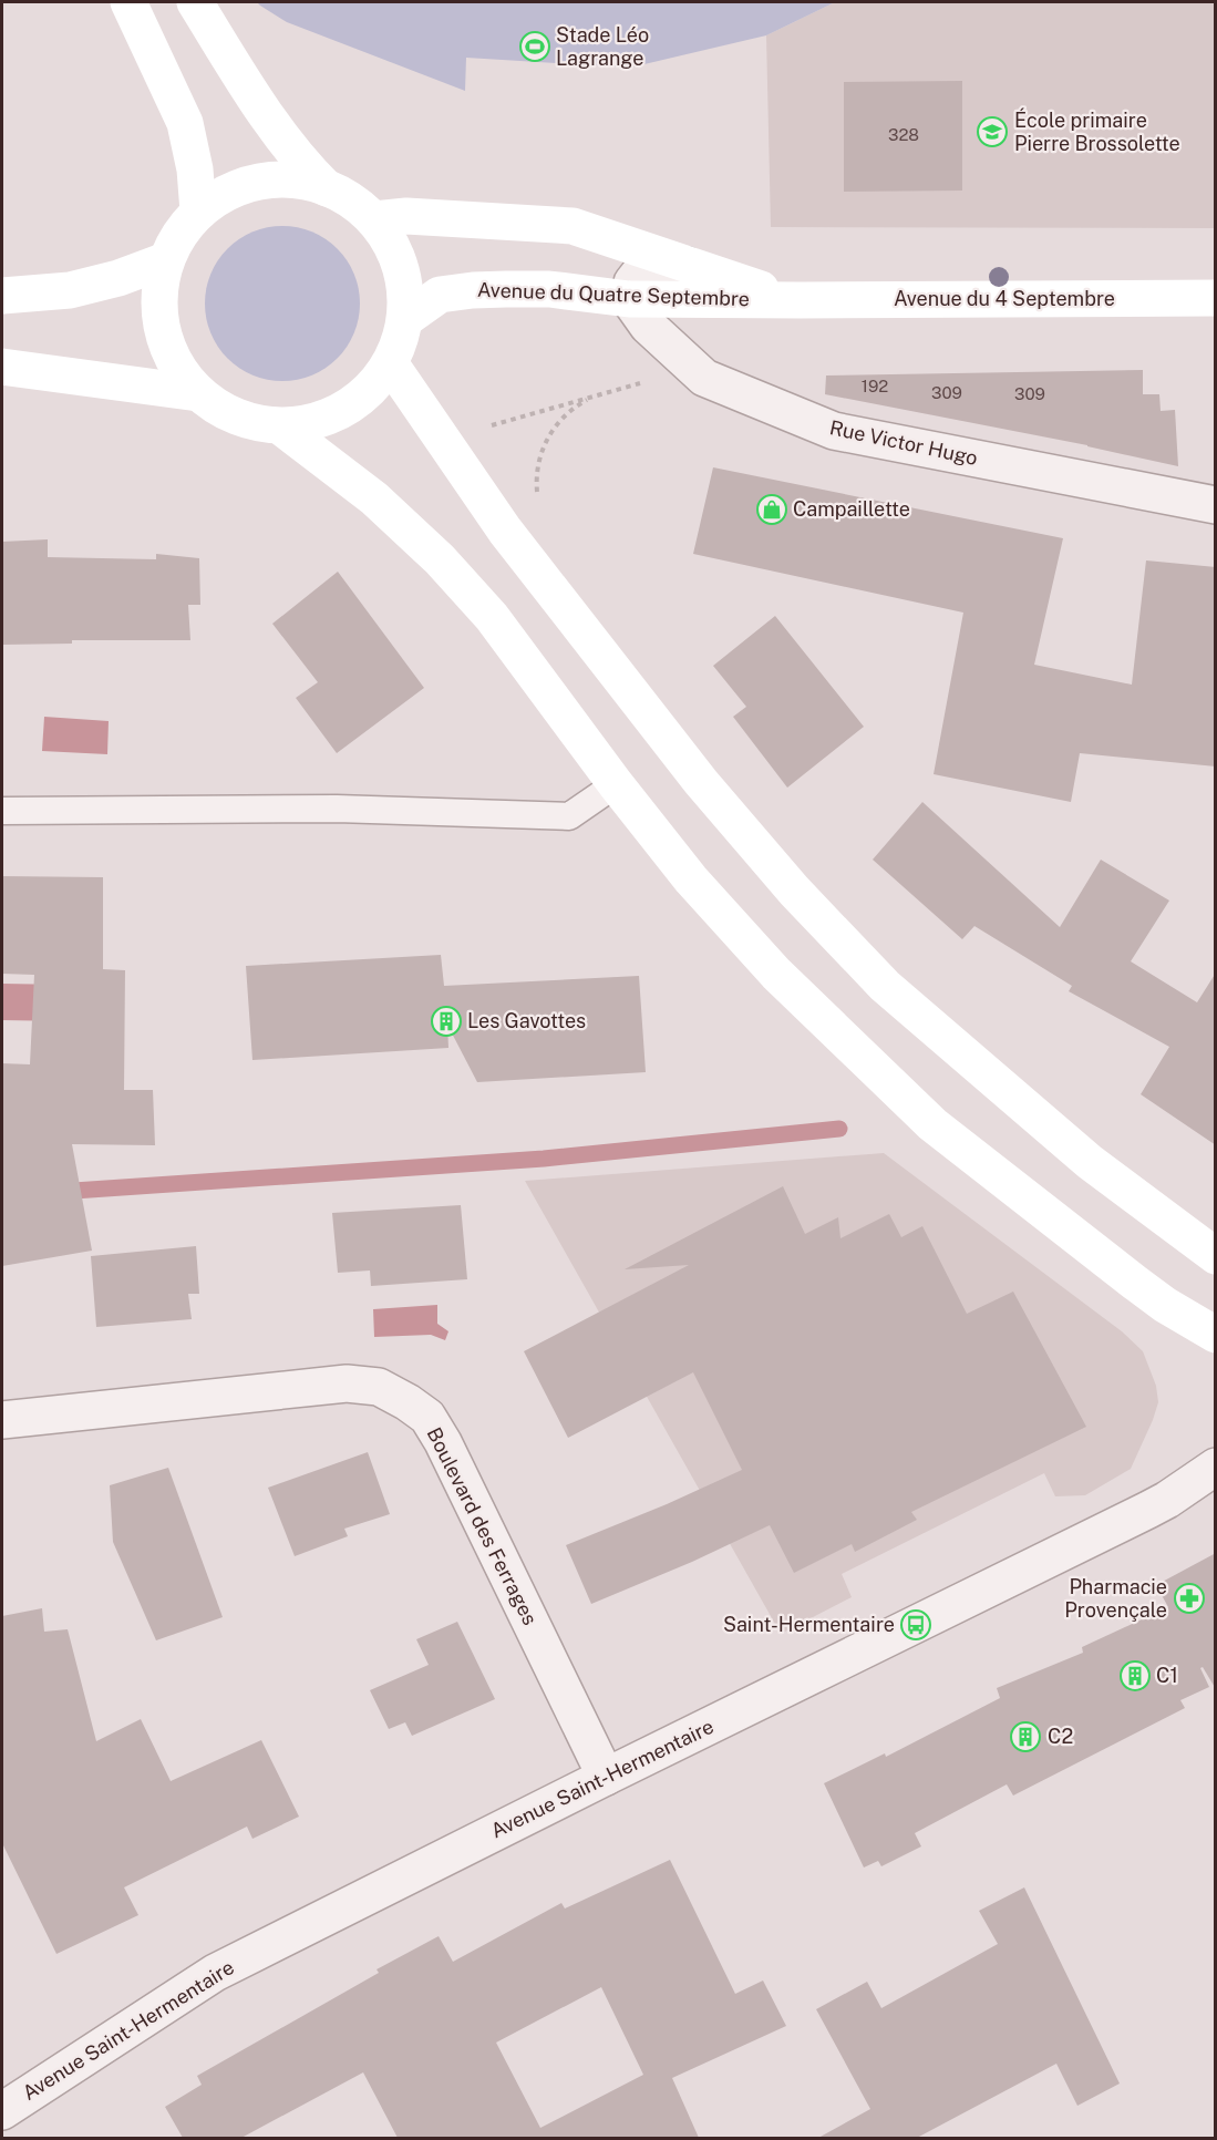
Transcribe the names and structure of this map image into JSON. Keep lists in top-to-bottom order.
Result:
{
  "streets": {
    "main road": ["Avenue du Quatre Septembre", "Avenue du 4 Septembre"],
    "street": ["Rue Victor Hugo", "Boulevard des Ferrages", "Avenue Saint-Hermentaire"]
  },
  "crossings": [
    ["Avenue du Quatre Septembre", "Avenue du 4 Septembre"],
    ["Avenue du Quatre Septembre", "Rue Victor Hugo"],
    ["Boulevard des Ferrages", "Avenue Saint-Hermentaire"]
  ],
  "places": {
    "sports": ["Stade Léo Lagrange"],
    "school or university": ["École primaire Pierre Brossolette"],
    "shop": ["Campaillette"],
    "building": ["Les Gavottes", "C1", "C2"],
    "pharmacy": ["Pharmacie Provençale"],
    "bus stop": ["Saint-Hermentaire"]
  },
  "house_numbers": [
    "328",
    "192",
    "309",
    "309"
  ]
}
